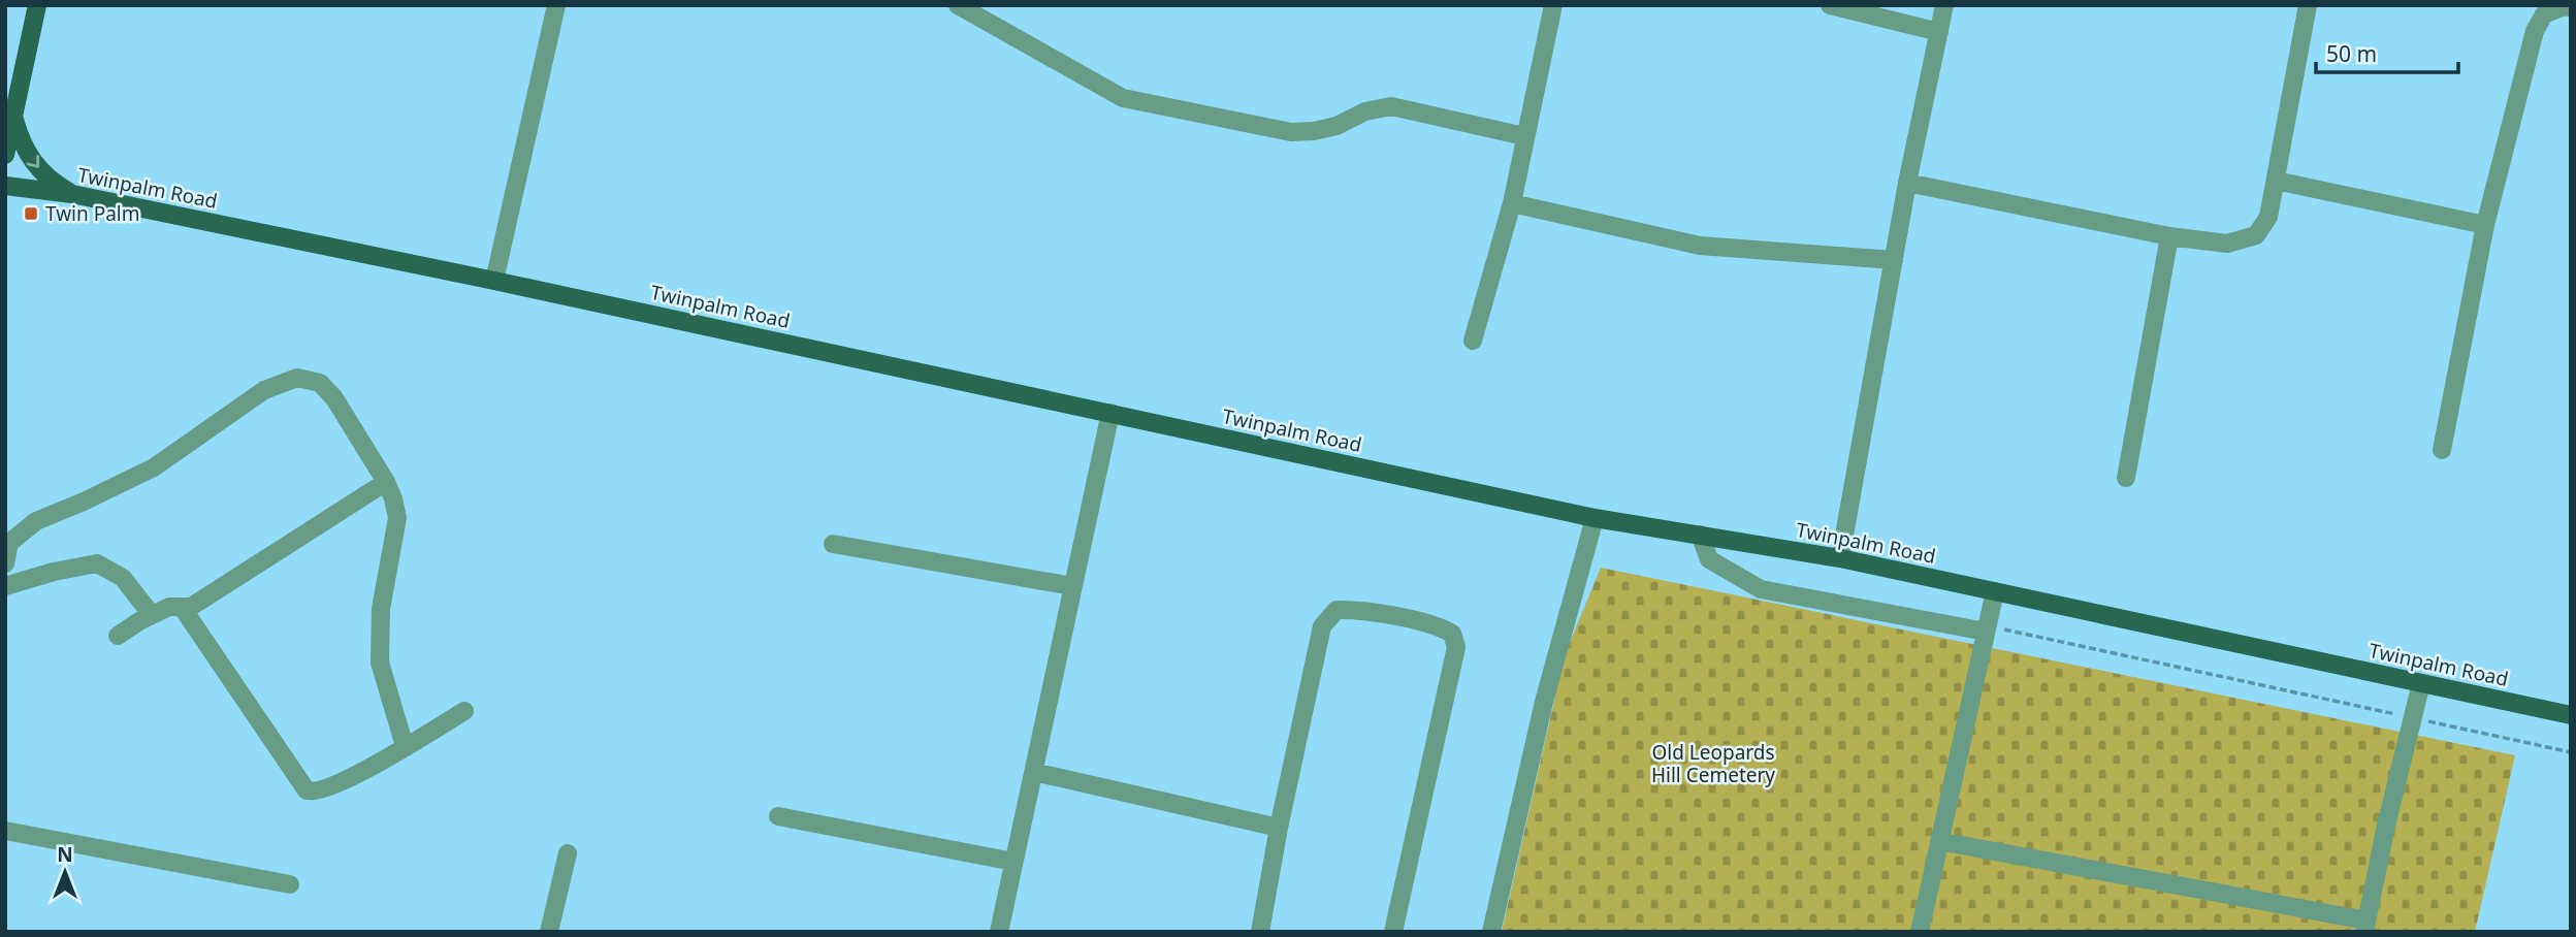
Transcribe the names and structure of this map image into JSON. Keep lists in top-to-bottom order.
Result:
{
  "streets": {
    "main road": ["Twinpalm Road"]
  },
  "parks": ["Old Leopards Hill Cemetery"],
  "places": {
    "transit": ["Twin Palm"]
  },
  "scale_bar": "50 m",
  "north": "top"
}
